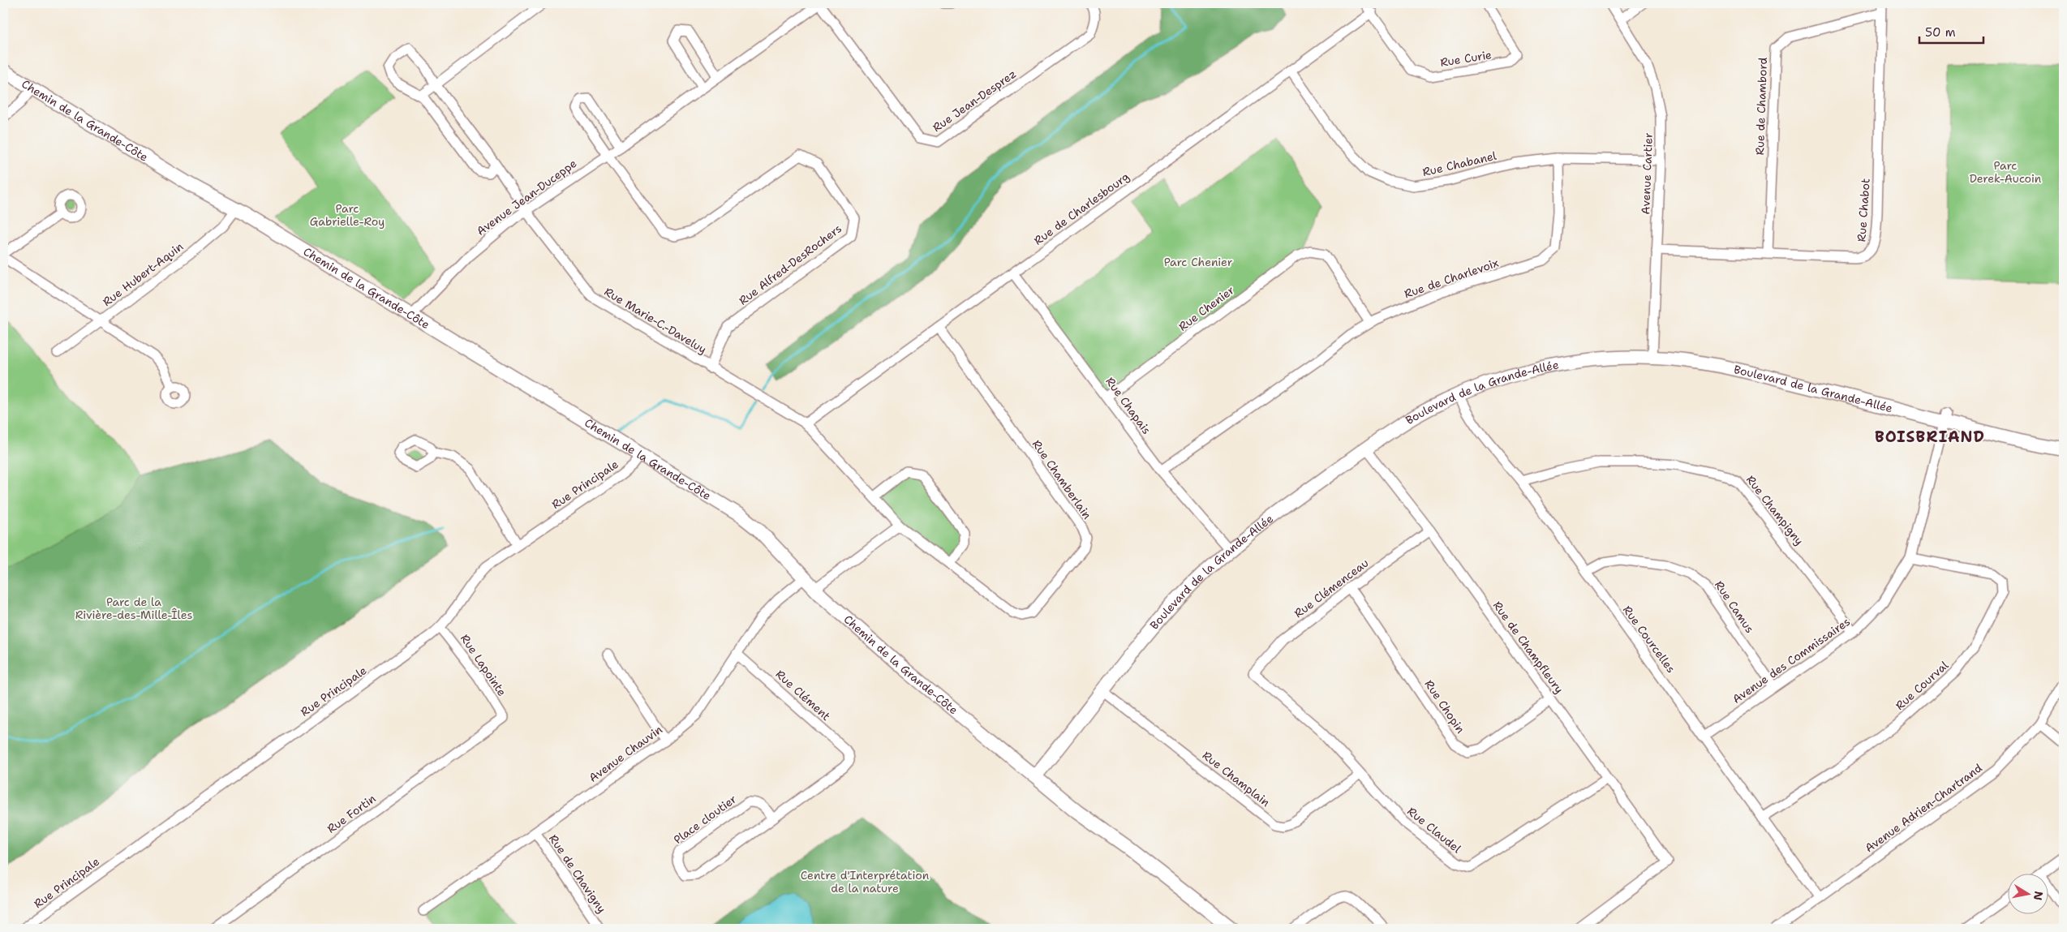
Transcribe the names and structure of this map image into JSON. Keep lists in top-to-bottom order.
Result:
{
  "streets": {
    "main road": ["Chemin de la Grande-Côte", "Boulevard de la Grande-Allée"],
    "street": [
      "Rue Curie",
      "Rue Jean-Desprez",
      "Rue de Chambord",
      "Rue Chabanel",
      "Avenue Cartier",
      "Avenue Jean-Duceppe",
      "Rue de Charlesbourg",
      "Rue Chabot",
      "Rue Alfred-DesRochers",
      "Rue Hubert-Aquin",
      "Rue de Charlevoix",
      "Rue Chenier",
      "Rue Marie-C.-Daveluy",
      "Rue Chapais",
      "Rue Chamberlain",
      "Rue Principale",
      "Rue Champigny",
      "Rue Clémenceau",
      "Rue Camus",
      "Rue Courcelles",
      "Rue de Champfleury",
      "Avenue des Commissaires",
      "Rue Lapointe",
      "Rue Courval",
      "Rue Clément",
      "Rue Chopin",
      "Avenue Chauvin",
      "Rue Champlain",
      "Avenue Adrien-Chartrand",
      "Rue Fortin",
      "Place cloutier",
      "Rue Claudel",
      "Rue de Chavigny"
    ]
  },
  "crossings": [
    ["Rue Curie", "Rue de Charlesbourg"],
    ["Rue Jean-Desprez", "Avenue Jean-Duceppe"],
    ["Rue de Chambord", "Rue Chabot"],
    ["Chemin de la Grande-Côte", "Avenue Jean-Duceppe"],
    ["Chemin de la Grande-Côte", "Rue Hubert-Aquin"],
    ["Chemin de la Grande-Côte", "Boulevard de la Grande-Allée"],
    ["Chemin de la Grande-Côte", "Rue Principale"],
    ["Chemin de la Grande-Côte", "Avenue Chauvin"],
    ["Rue Chabanel", "Avenue Cartier"],
    ["Rue Chabanel", "Rue de Charlesbourg"],
    ["Rue Chabanel", "Rue de Charlevoix"],
    ["Avenue Cartier", "Rue Chabot"],
    ["Avenue Cartier", "Boulevard de la Grande-Allée"],
    ["Avenue Jean-Duceppe", "Rue Alfred-DesRochers"],
    ["Avenue Jean-Duceppe", "Rue Marie-C.-Daveluy"],
    ["Rue de Charlesbourg", "Rue Marie-C.-Daveluy"],
    ["Rue de Charlesbourg", "Rue Chapais"],
    ["Rue de Charlesbourg", "Rue Chamberlain"],
    ["Rue Alfred-DesRochers", "Rue Marie-C.-Daveluy"],
    ["Rue de Charlevoix", "Rue Chenier"],
    ["Rue de Charlevoix", "Rue Chapais"],
    ["Rue Chenier", "Rue Chapais"],
    ["Rue Marie-C.-Daveluy", "Rue Chamberlain"],
    ["Boulevard de la Grande-Allée", "Rue Chapais"],
    ["Boulevard de la Grande-Allée", "Rue Courcelles"],
    ["Boulevard de la Grande-Allée", "Rue de Champfleury"],
    ["Boulevard de la Grande-Allée", "Avenue des Commissaires"],
    ["Boulevard de la Grande-Allée", "Rue Champlain"],
    ["Rue Principale", "Rue Lapointe"],
    ["Rue Champigny", "Rue Courcelles"],
    ["Rue Champigny", "Avenue des Commissaires"],
    ["Rue Clémenceau", "Rue de Champfleury"],
    ["Rue Clémenceau", "Rue Chopin"],
    ["Rue Clémenceau", "Rue Claudel"],
    ["Rue Camus", "Rue Courcelles"],
    ["Rue Camus", "Avenue des Commissaires"],
    ["Rue Courcelles", "Avenue des Commissaires"],
    ["Rue Courcelles", "Rue Courval"],
    ["Rue Courcelles", "Avenue Adrien-Chartrand"],
    ["Rue de Champfleury", "Rue Chopin"],
    ["Rue de Champfleury", "Rue Claudel"],
    ["Avenue des Commissaires", "Rue Courval"],
    ["Rue Lapointe", "Rue Fortin"],
    ["Rue Clément", "Avenue Chauvin"],
    ["Rue Clément", "Place cloutier"],
    ["Avenue Chauvin", "Rue de Chavigny"],
    ["Rue Champlain", "Rue Claudel"]
  ],
  "districts": ["BOISBRIAND"],
  "parks": [
    "Parc Derek-Aucoin",
    "Parc Gabrielle-Roy",
    "Parc Chenier",
    "Parc de la Rivière-des-Mille-Îles",
    "Centre d'Interprétation de la nature"
  ],
  "scale_bar": "50 m",
  "north": "right"
}
